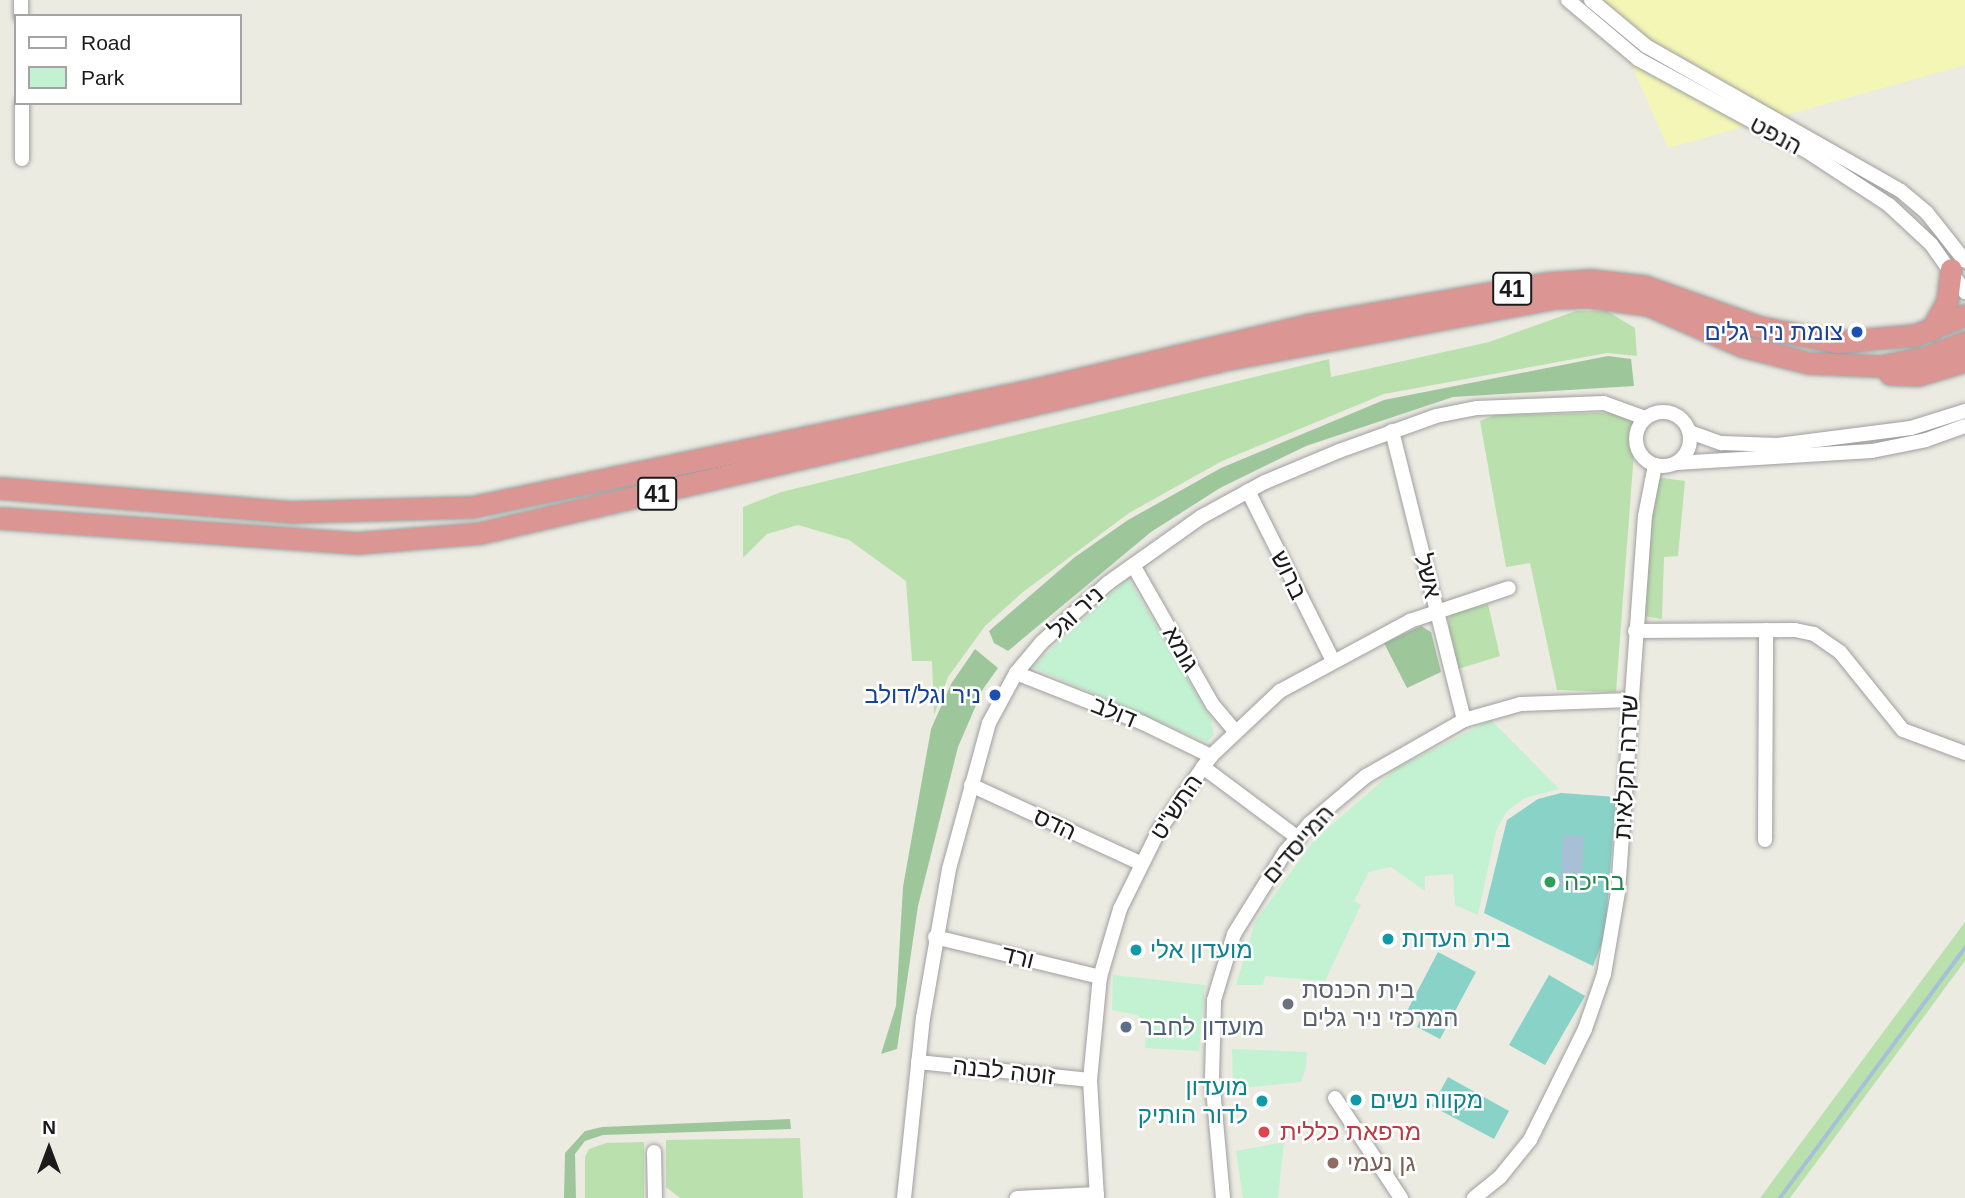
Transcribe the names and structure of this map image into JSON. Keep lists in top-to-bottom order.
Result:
{
  "streets": {
    "highway": ["41"],
    "street": [
      "הנפט",
      "ברוש",
      "אשל",
      "ניר וגל",
      "גומא",
      "דולב",
      "שדרה חקלאית",
      "התש\"ט",
      "הדס",
      "המייסדים",
      "ורד",
      "זוטה לבנה"
    ]
  },
  "crossings": [
    ["ברוש", "ניר וגל"],
    ["ברוש", "התש\"ט"],
    ["אשל", "ניר וגל"],
    ["אשל", "התש\"ט"],
    ["אשל", "המייסדים"],
    ["ניר וגל", "גומא"],
    ["ניר וגל", "דולב"],
    ["ניר וגל", "שדרה חקלאית"],
    ["ניר וגל", "הדס"],
    ["ניר וגל", "ורד"],
    ["ניר וגל", "זוטה לבנה"],
    ["גומא", "התש\"ט"],
    ["דולב", "התש\"ט"],
    ["דולב", "המייסדים"],
    ["שדרה חקלאית", "המייסדים"],
    ["התש\"ט", "הדס"],
    ["התש\"ט", "ורד"],
    ["התש\"ט", "זוטה לבנה"]
  ],
  "places": [
    "צומת ניר גלים",
    "ניר וגל/דולב",
    "בריכה",
    "בית העדות",
    "מועדון אלי",
    "בית הכנסת המרכזי ניר גלים",
    "מועדון לחבר",
    "מקווה נשים",
    "מועדון לדור הותיק",
    "מרפאת כללית",
    "גן נעמי"
  ],
  "legend": ["Road", "Park"],
  "north": "top"
}
